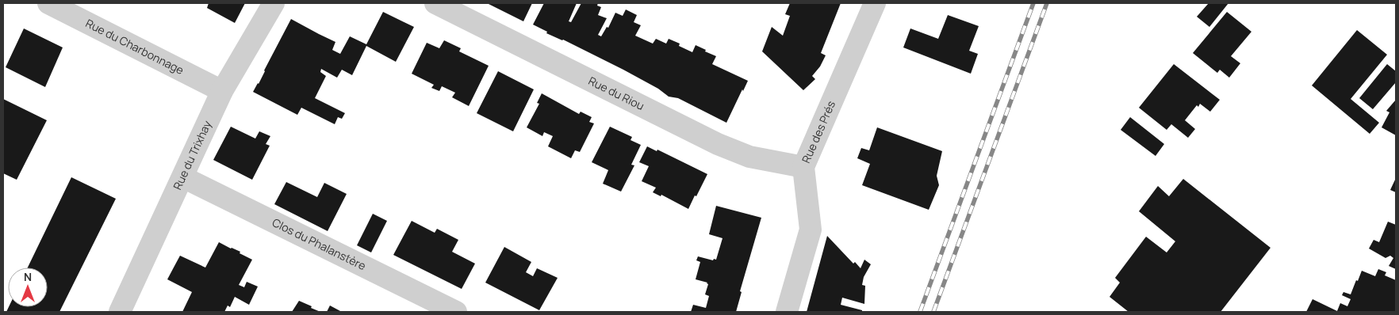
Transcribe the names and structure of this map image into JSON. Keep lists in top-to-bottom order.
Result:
{
  "streets": {
    "street": [
      "Rue du Charbonnage",
      "Rue du Riou",
      "Rue des Prés",
      "Rue du Trixhay",
      "Clos du Phalanstère"
    ]
  },
  "crossings": [
    ["Rue du Charbonnage", "Rue du Trixhay"],
    ["Rue du Riou", "Rue des Prés"],
    ["Rue du Trixhay", "Clos du Phalanstère"]
  ],
  "north": "top"
}
